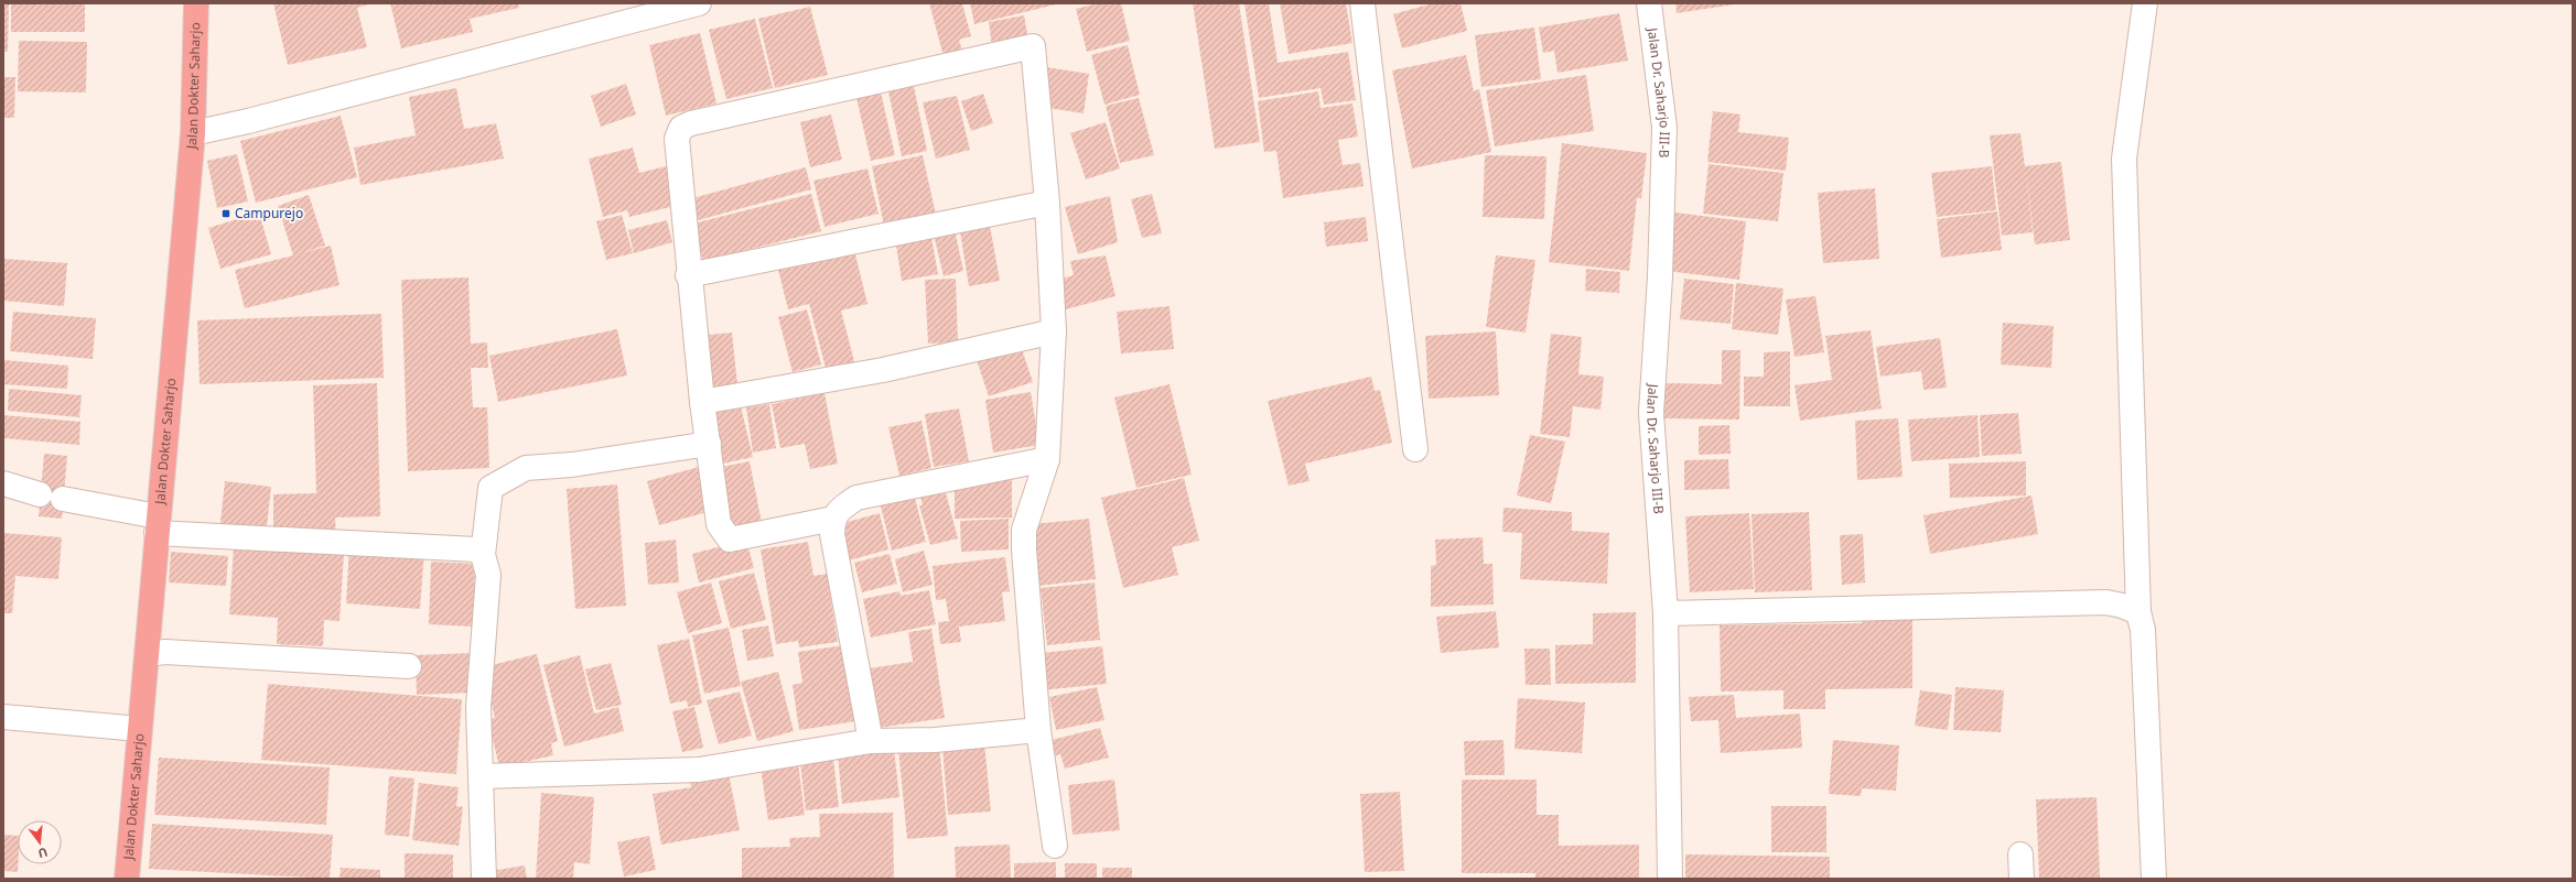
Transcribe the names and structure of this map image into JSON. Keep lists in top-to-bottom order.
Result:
{
  "streets": {
    "highway": ["Jalan Dokter Saharjo"],
    "street": ["Jalan Dr. Saharjo III-B"]
  },
  "places": {
    "transit": ["Campurejo"]
  },
  "north": "bottom"
}
